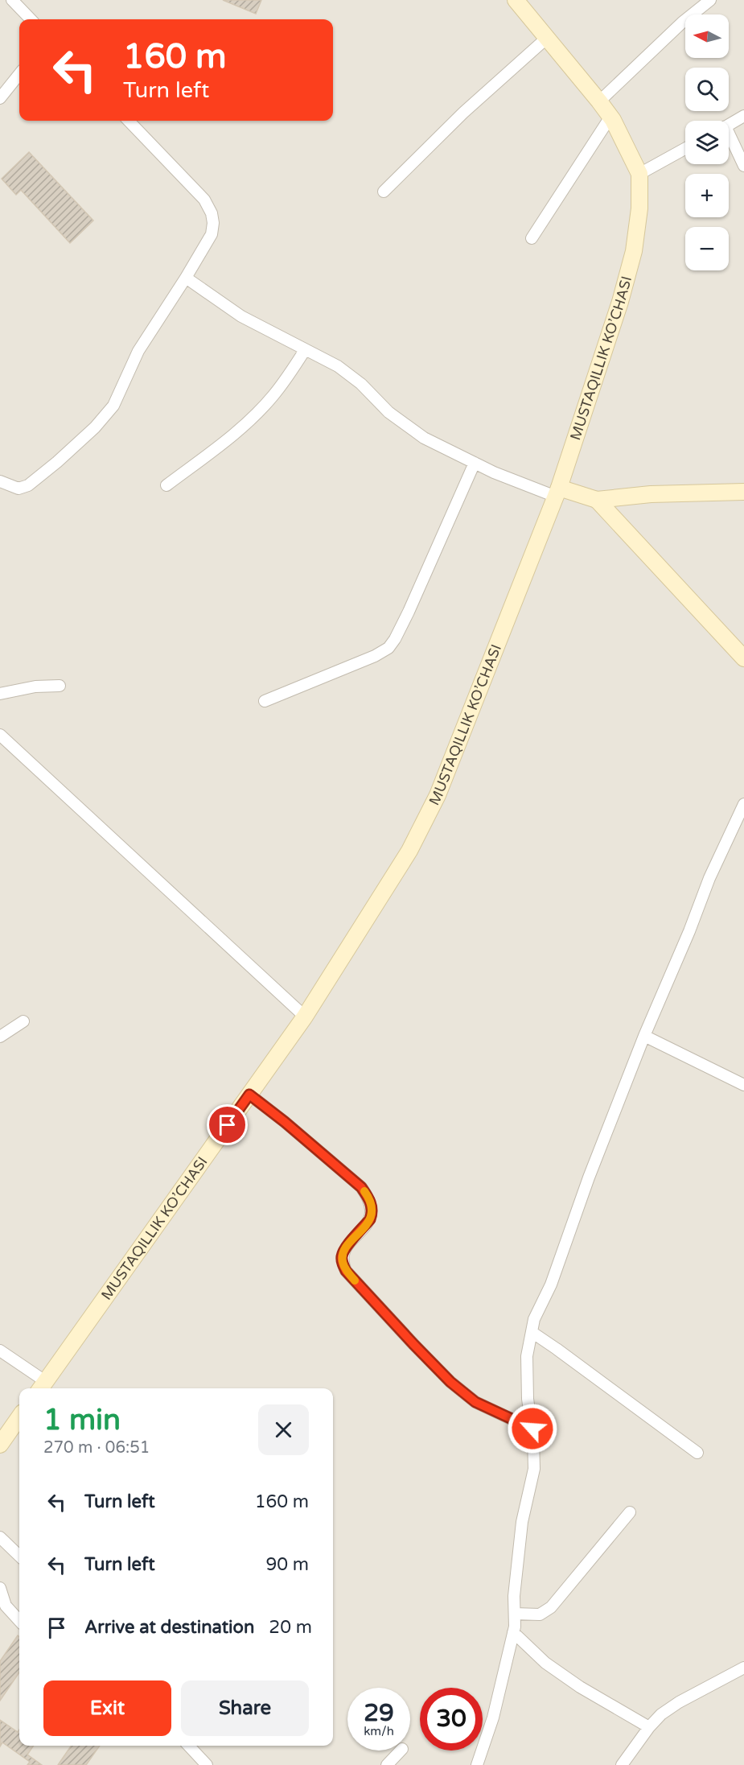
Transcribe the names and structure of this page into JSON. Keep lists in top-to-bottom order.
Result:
{
  "streets": {
    "main road": ["MUSTAQILLIK KO’CHASI"]
  },
  "north": "left",
  "page": {
    "map_buttons": ["+", "−"],
    "turn": ["160 m", "Turn left"],
    "heading": ["1 min", "270 m · 06:51"],
    "list": [
      {
        "name": "Turn left",
        "value": "160 m"
      },
      {
        "name": "Turn left",
        "value": "90 m"
      },
      {
        "name": "Arrive at destination",
        "value": "20 m"
      }
    ],
    "buttons": ["Exit", "Share"],
    "speed": "29 km/h",
    "limit": "30"
  }
}
